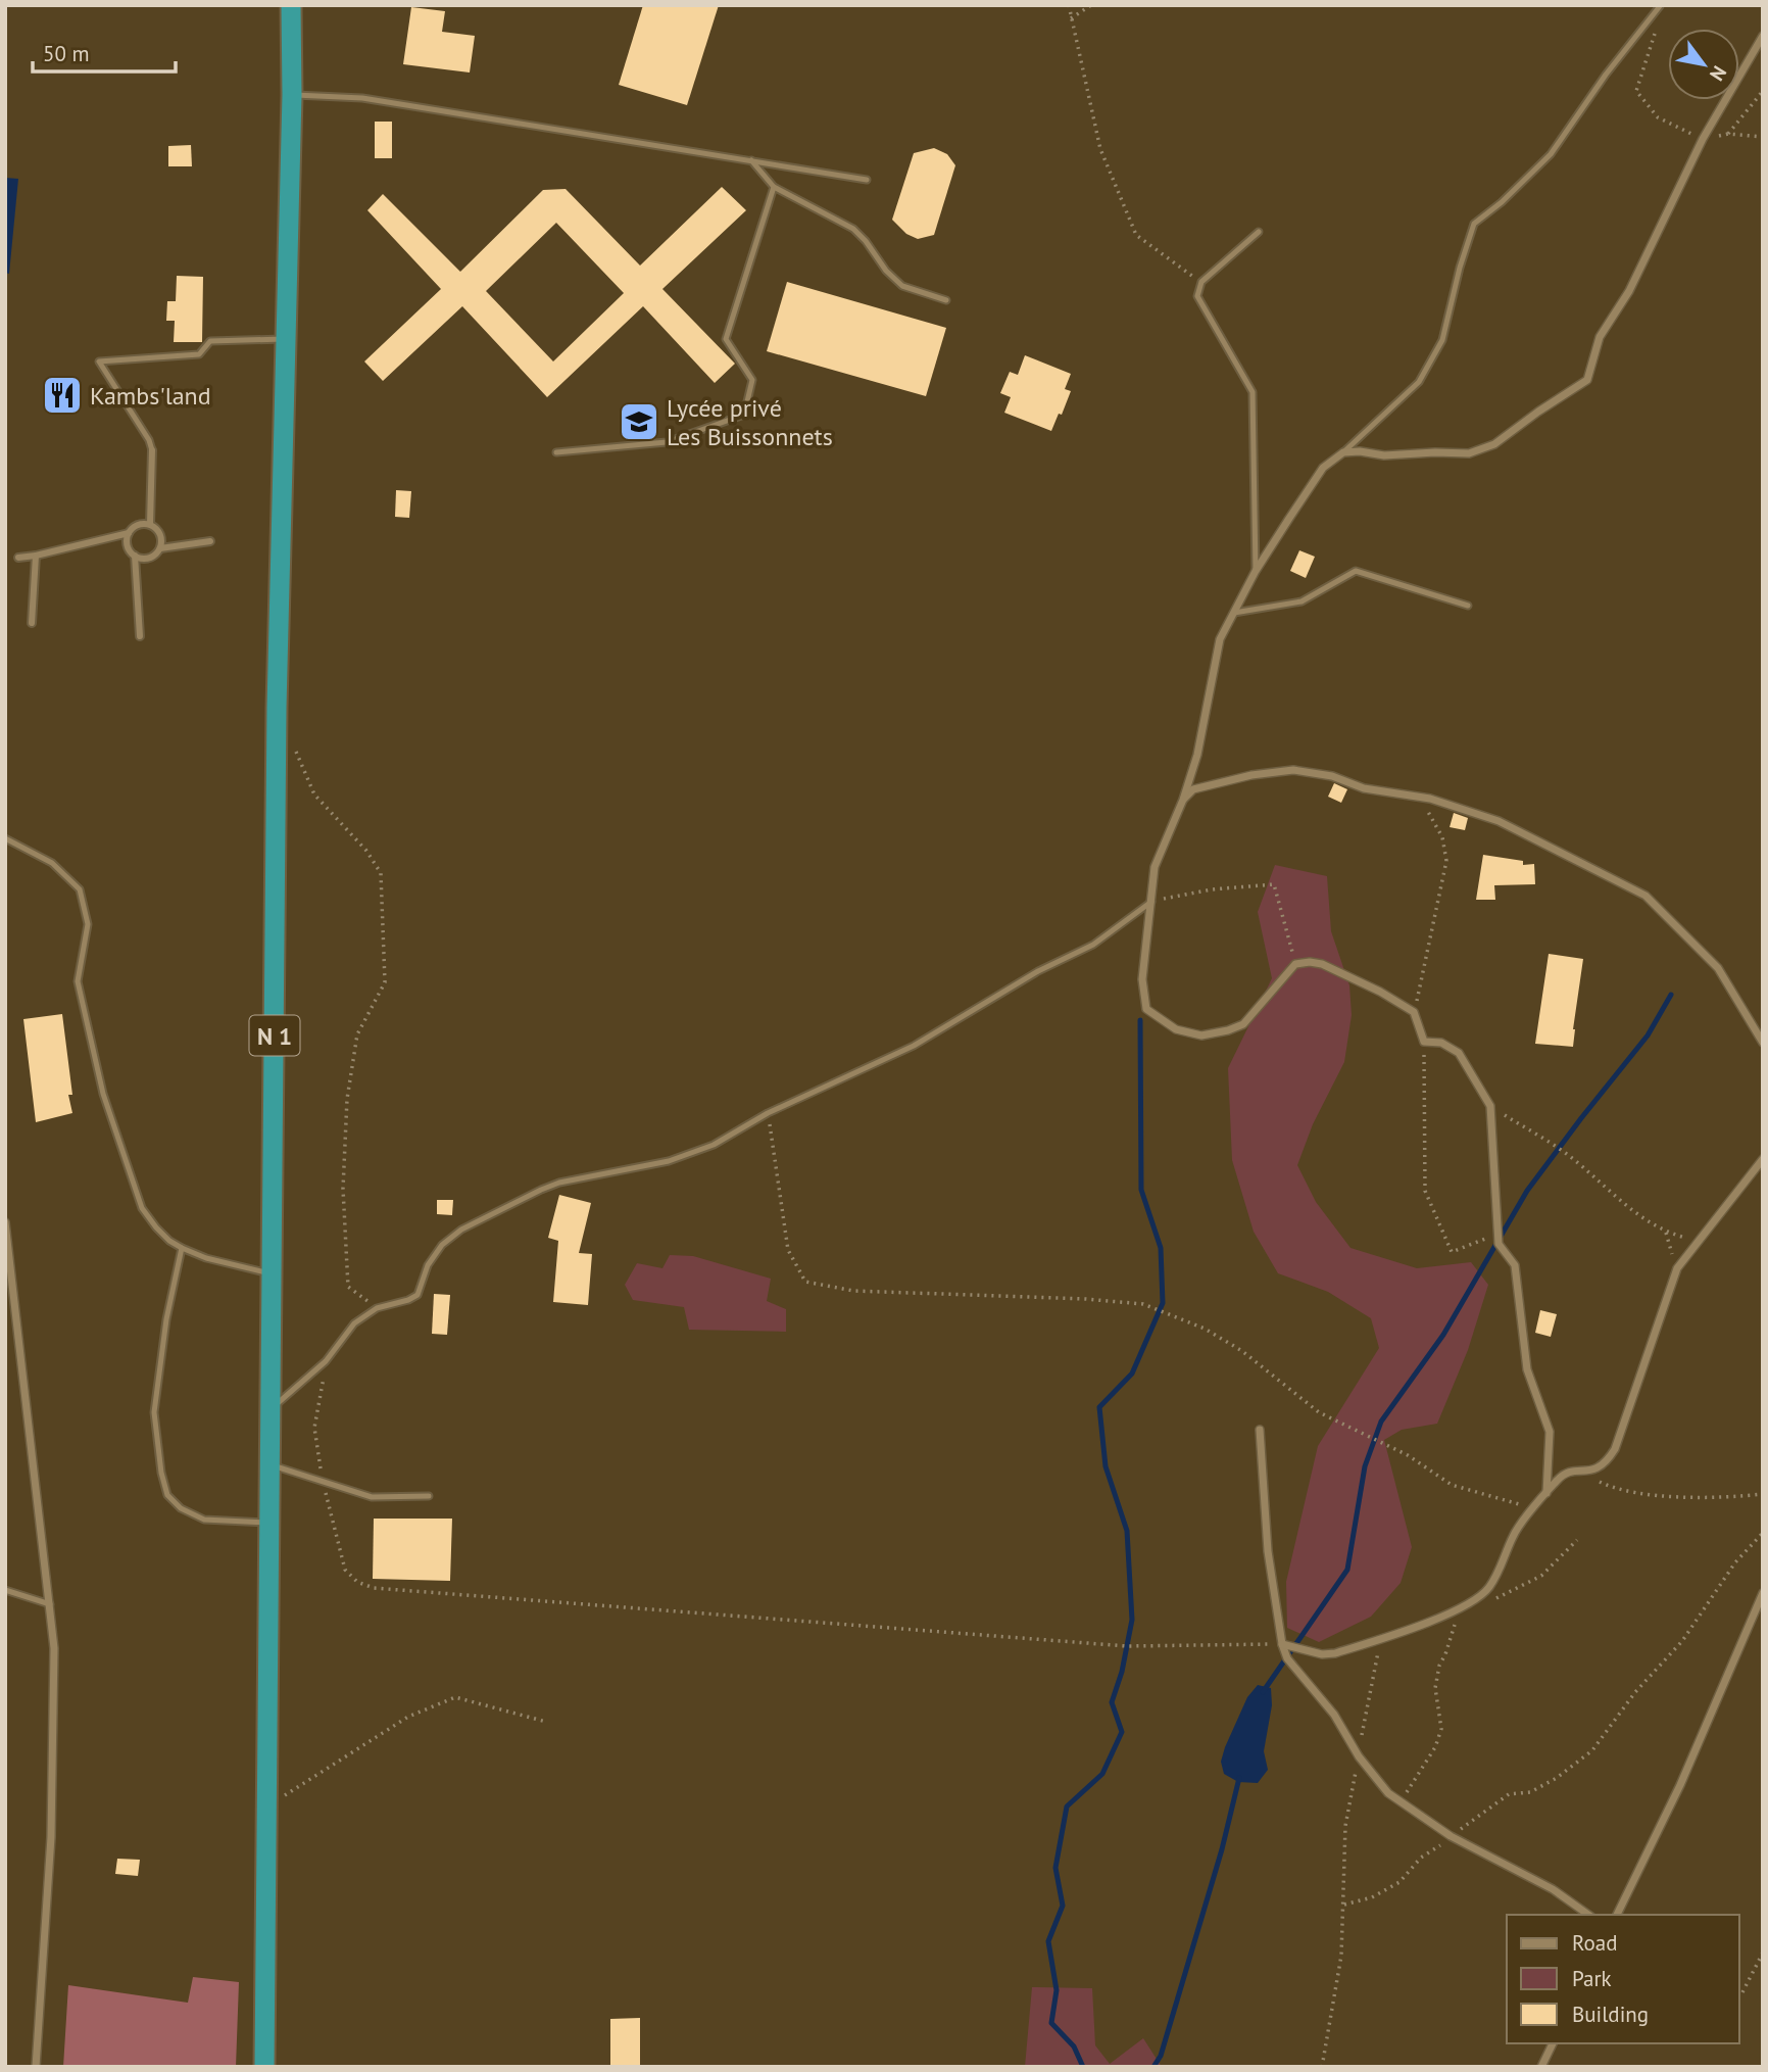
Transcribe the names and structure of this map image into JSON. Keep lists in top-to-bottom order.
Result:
{
  "streets": {
    "highway": ["N 1"]
  },
  "places": {
    "restaurant": ["Kambs'land"],
    "school or university": ["Lycée privé Les Buissonnets"]
  },
  "legend": ["Road", "Park", "Building"],
  "scale_bar": "50 m",
  "north": "bottom right"
}
